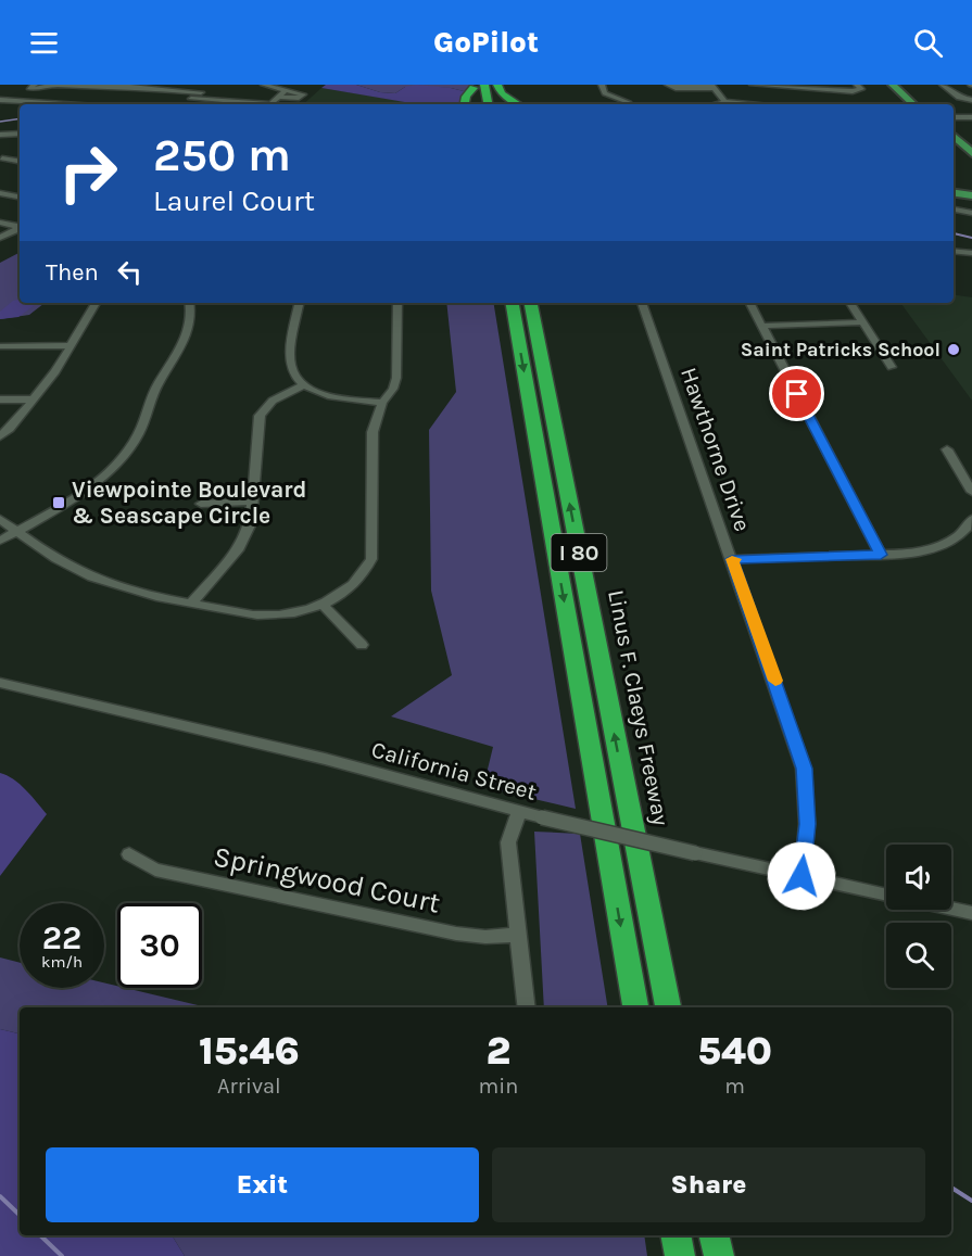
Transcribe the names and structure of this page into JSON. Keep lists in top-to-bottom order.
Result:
{
  "streets": {
    "highway": ["I 80", "Linus F. Claeys Freeway"],
    "street": ["Hawthorne Drive", "California Street", "Springwood Court"]
  },
  "crossings": [
    ["Hawthorne Drive", "California Street"]
  ],
  "places": {
    "other": ["Saint Patricks School"],
    "transit": ["Viewpointe Boulevard & Seascape Circle"]
  },
  "page": {
    "header": "GoPilot",
    "turn": ["250 m", "Laurel Court"],
    "then": "Then",
    "speed": "22 km/h",
    "limit": "30",
    "eta": [
      "15:46",
      "Arrival",
      "2",
      "min",
      "540",
      "m"
    ],
    "buttons": ["Exit", "Share"]
  }
}
